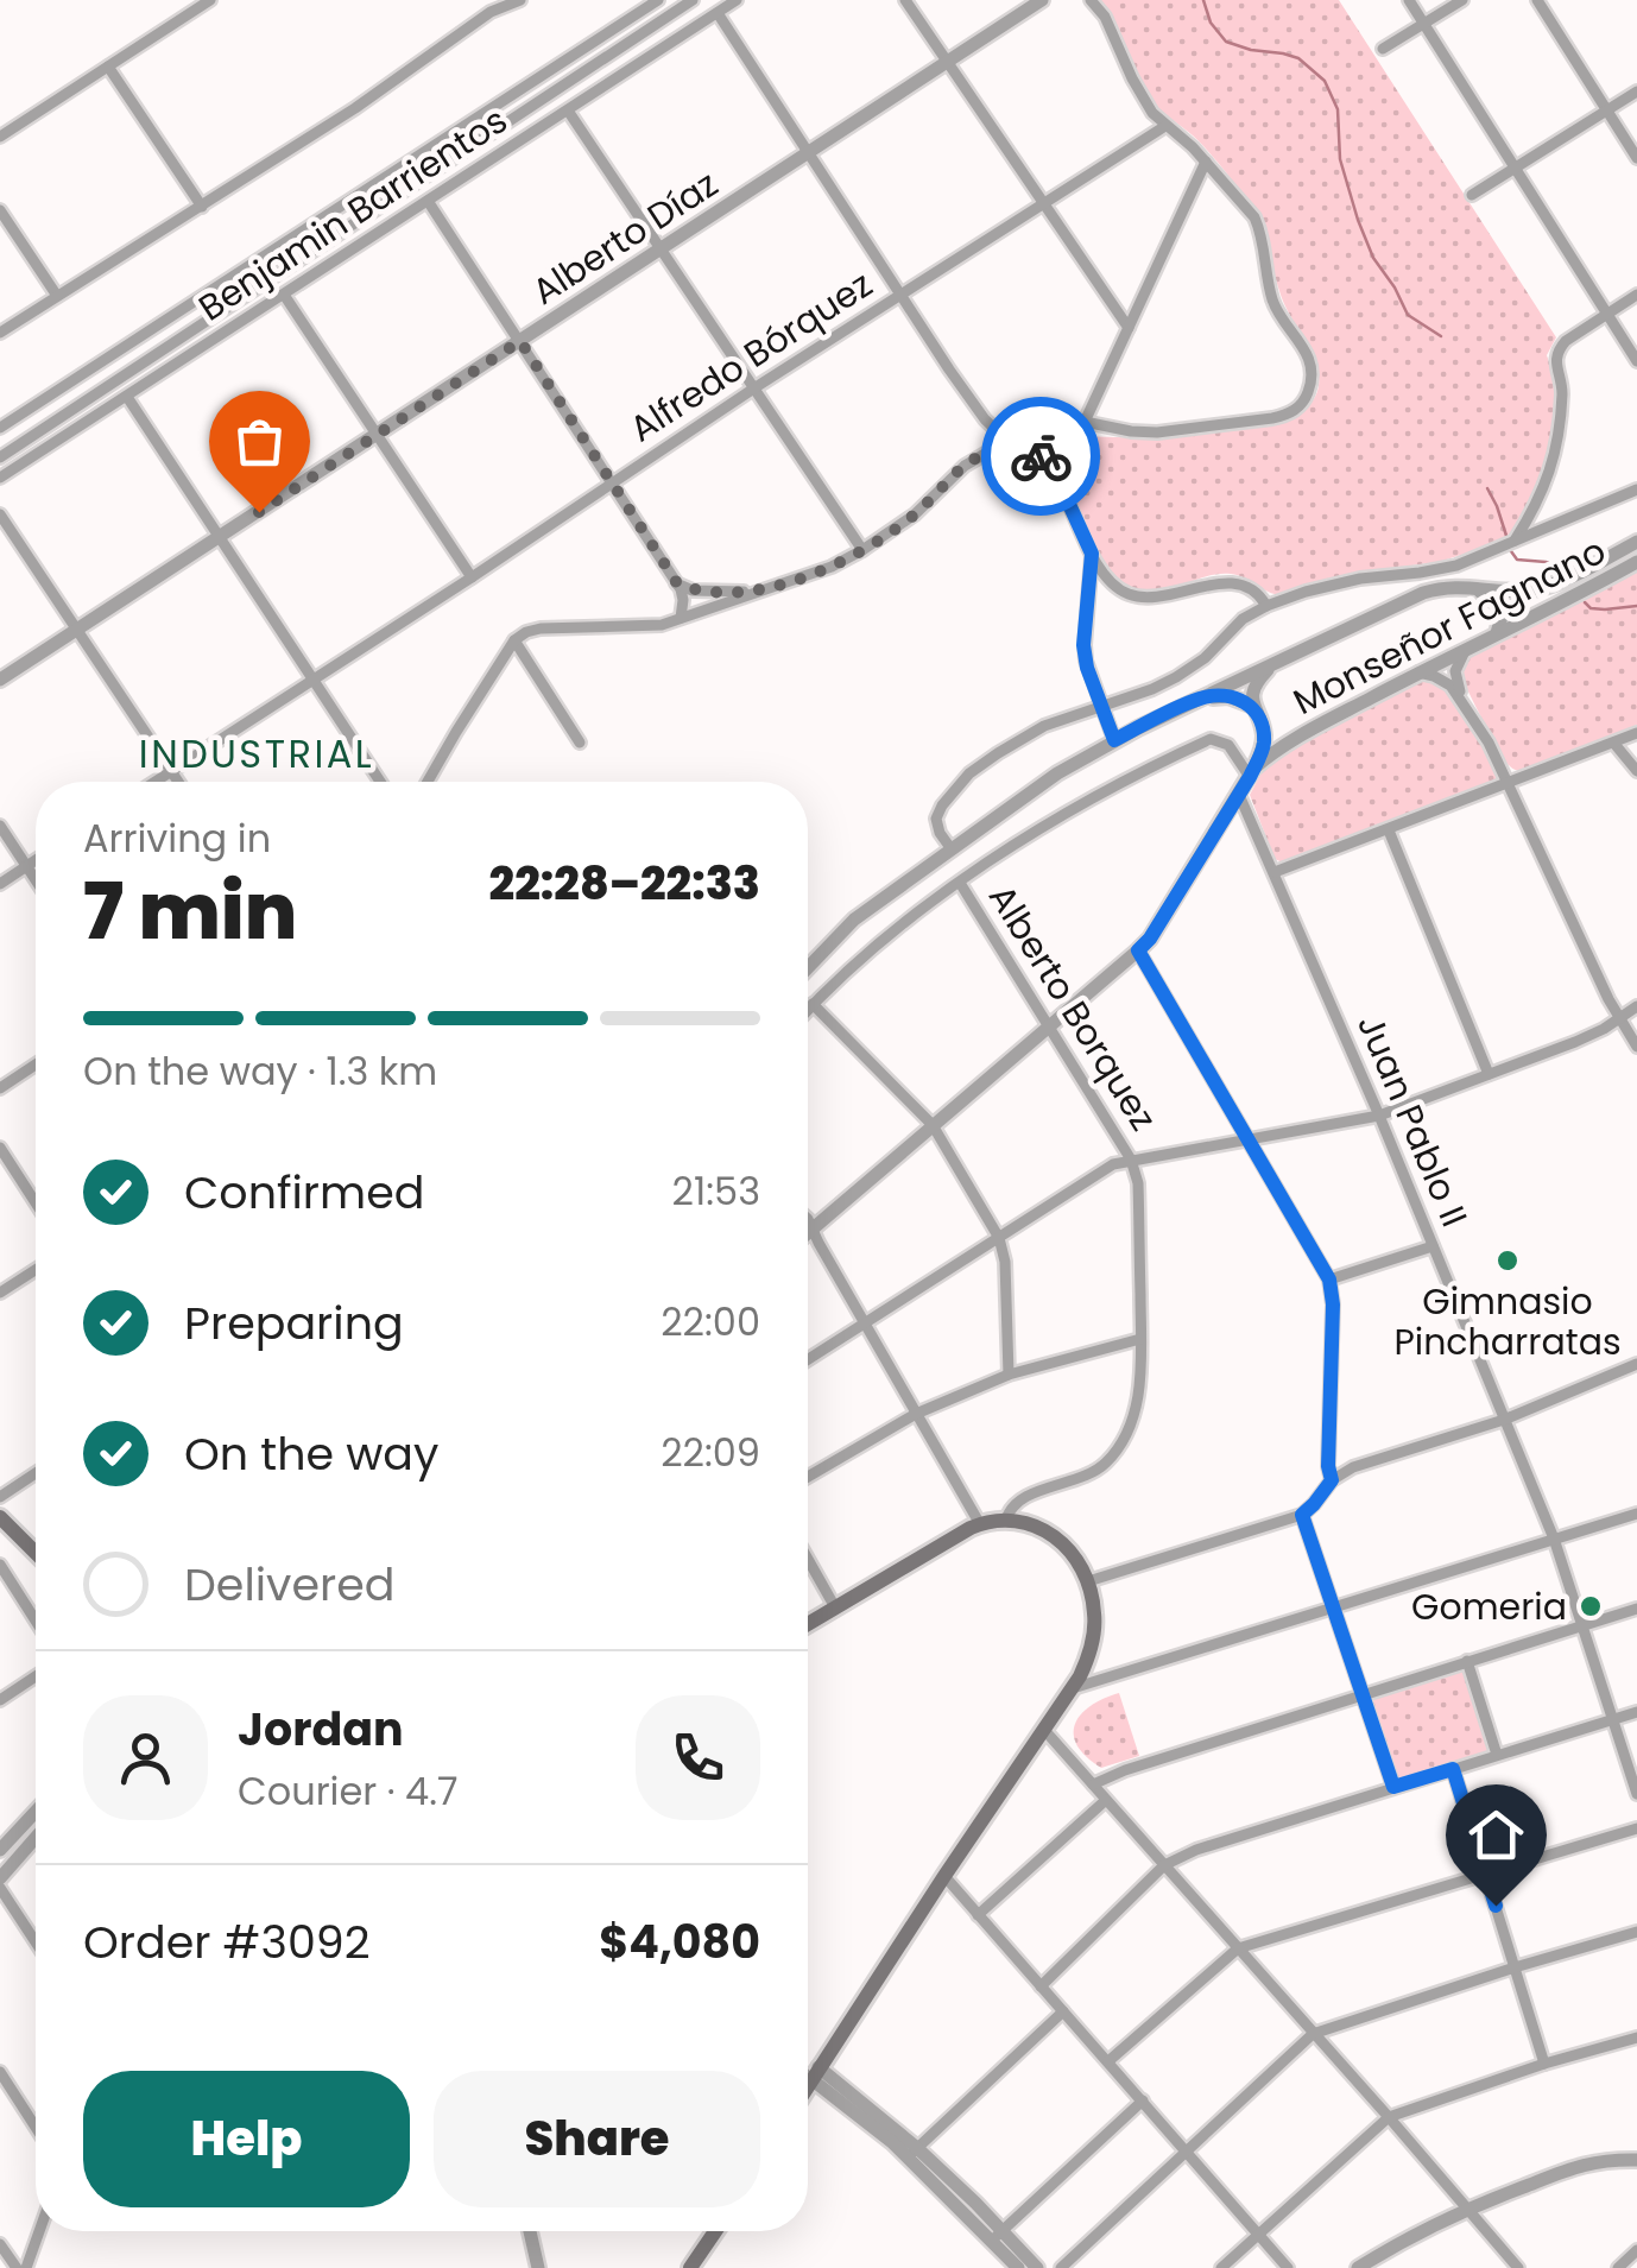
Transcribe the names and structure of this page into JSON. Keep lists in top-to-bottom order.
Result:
{
  "streets": {
    "street": [
      "Benjamin Barrientos",
      "Alberto Díaz",
      "Alfredo Bórquez",
      "Monseñor Fagnano",
      "Alberto Borquez",
      "Juan Pablo II"
    ]
  },
  "crossings": [
    ["Monseñor Fagnano", "Alberto Borquez"],
    ["Monseñor Fagnano", "Juan Pablo II"]
  ],
  "districts": ["INDUSTRIAL"],
  "places": ["Gimnasio Pincharratas", "Gomeria"],
  "page": {
    "heading": ["7 min", "Arriving in", "22:28–22:33"],
    "panel": [
      "Jordan",
      "Courier · 4.7",
      "Order #3092",
      "$4,080"
    ],
    "bar": "On the way · 1.3 km",
    "list": [
      ["Confirmed", "21:53"],
      ["Preparing", "22:00"],
      ["On the way", "22:09"],
      "Delivered"
    ],
    "buttons": ["Help", "Share"]
  }
}
